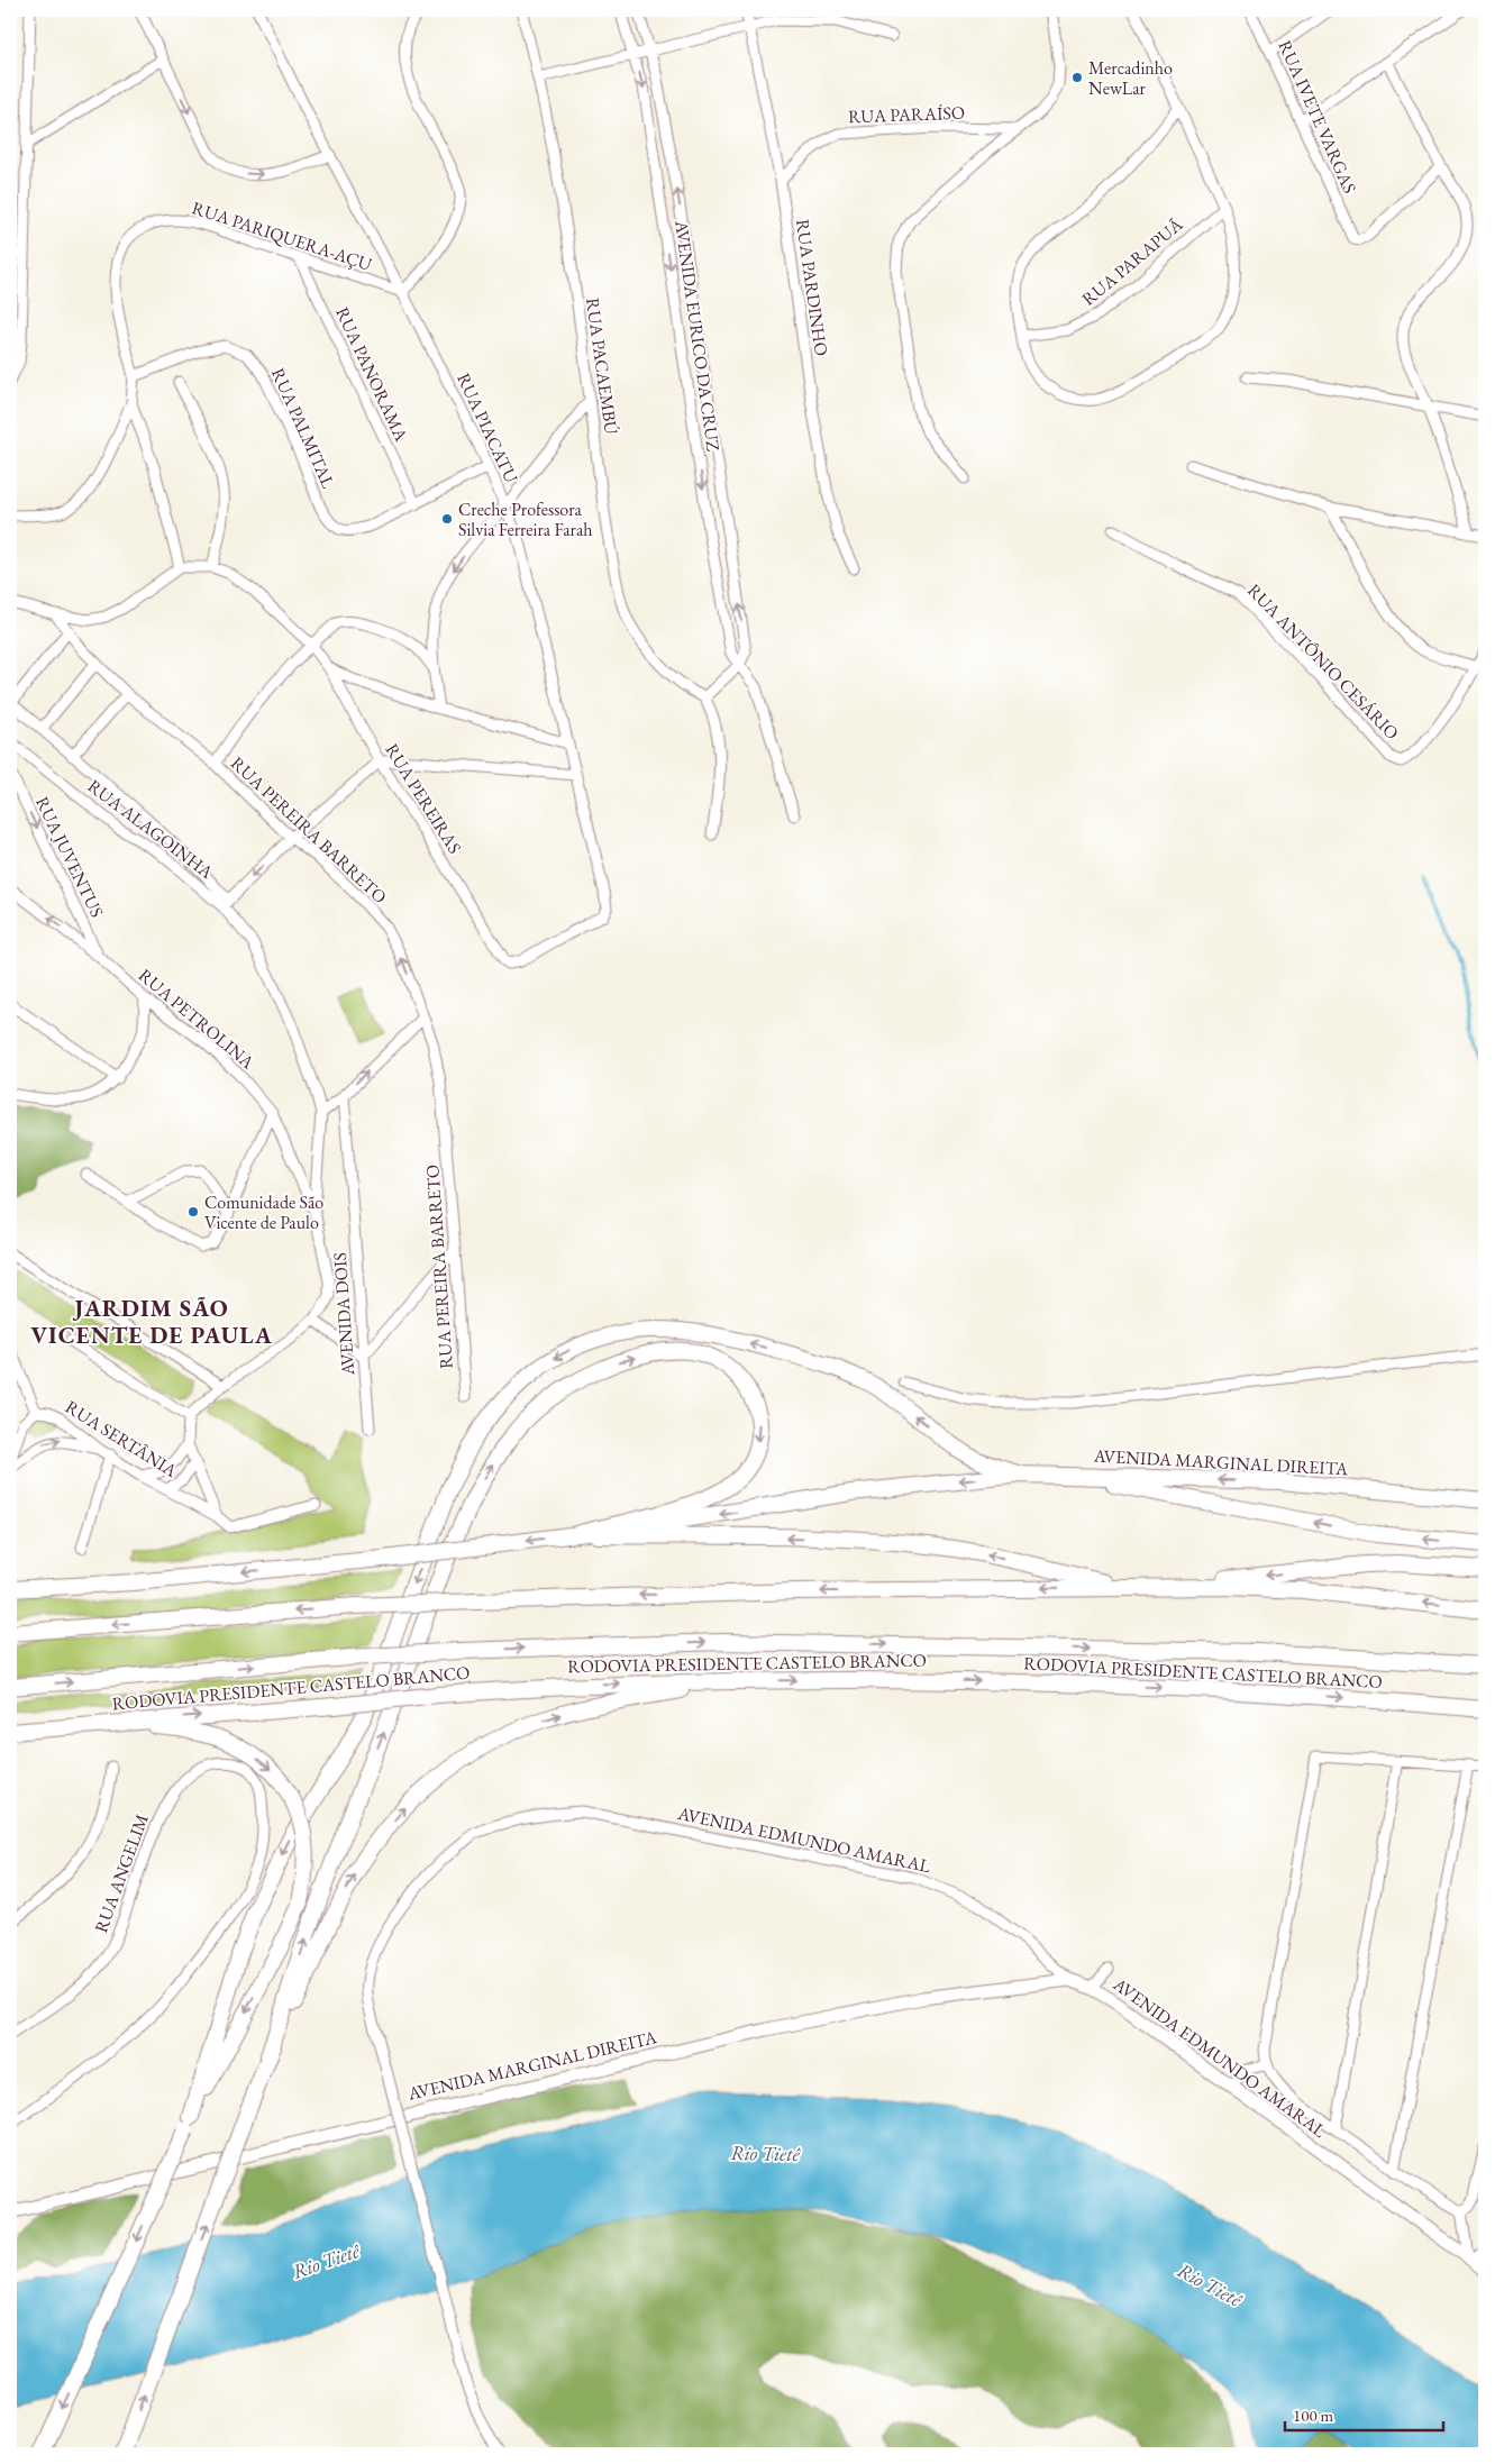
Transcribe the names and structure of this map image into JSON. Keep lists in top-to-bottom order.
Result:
{
  "streets": {
    "highway": ["AVENIDA MARGINAL DIREITA", "RODOVIA PRESIDENTE CASTELO BRANCO"],
    "main road": ["AVENIDA EDMUNDO AMARAL"],
    "street": [
      "RUA PARAÍSO",
      "RUA IVETE VARGAS",
      "RUA PARIQUERA-AÇU",
      "RUA PARAPUÃ",
      "RUA PARDINHO",
      "AVENIDA EURICO DA CRUZ",
      "RUA PACAEMBÚ",
      "RUA PANORAMA",
      "RUA PALMITAL",
      "RUA PIACATU",
      "RUA ANTÔNIO CESÁRIO",
      "RUA PEREIRAS",
      "RUA ALAGOINHA",
      "RUA PEREIRA BARRETO",
      "RUA JUVENTUS",
      "RUA PETROLINA",
      "AVENIDA DOIS",
      "RUA SERTÂNIA",
      "RUA ANGELIM"
    ]
  },
  "crossings": [
    ["RUA PARAÍSO", "RUA PARDINHO"],
    ["RUA PARIQUERA-AÇU", "RUA PANORAMA"],
    ["RUA PARIQUERA-AÇU", "RUA PALMITAL"],
    ["RUA PARIQUERA-AÇU", "RUA PIACATU"],
    ["RUA PANORAMA", "RUA PALMITAL"],
    ["RUA PALMITAL", "RUA PIACATU"],
    ["RUA PIACATU", "RUA PEREIRAS"],
    ["RUA ALAGOINHA", "RUA PETROLINA"],
    ["RUA JUVENTUS", "RUA PETROLINA"],
    ["AVENIDA MARGINAL DIREITA", "AVENIDA EDMUNDO AMARAL"]
  ],
  "districts": ["JARDIM SÃO VICENTE DE PAULA"],
  "water": ["Rio Tietê"],
  "places": ["Mercadinho NewLar", "Creche Professora Silvia Ferreira Farah", "Comunidade São Vicente de Paulo"],
  "scale_bar": "100 m"
}
